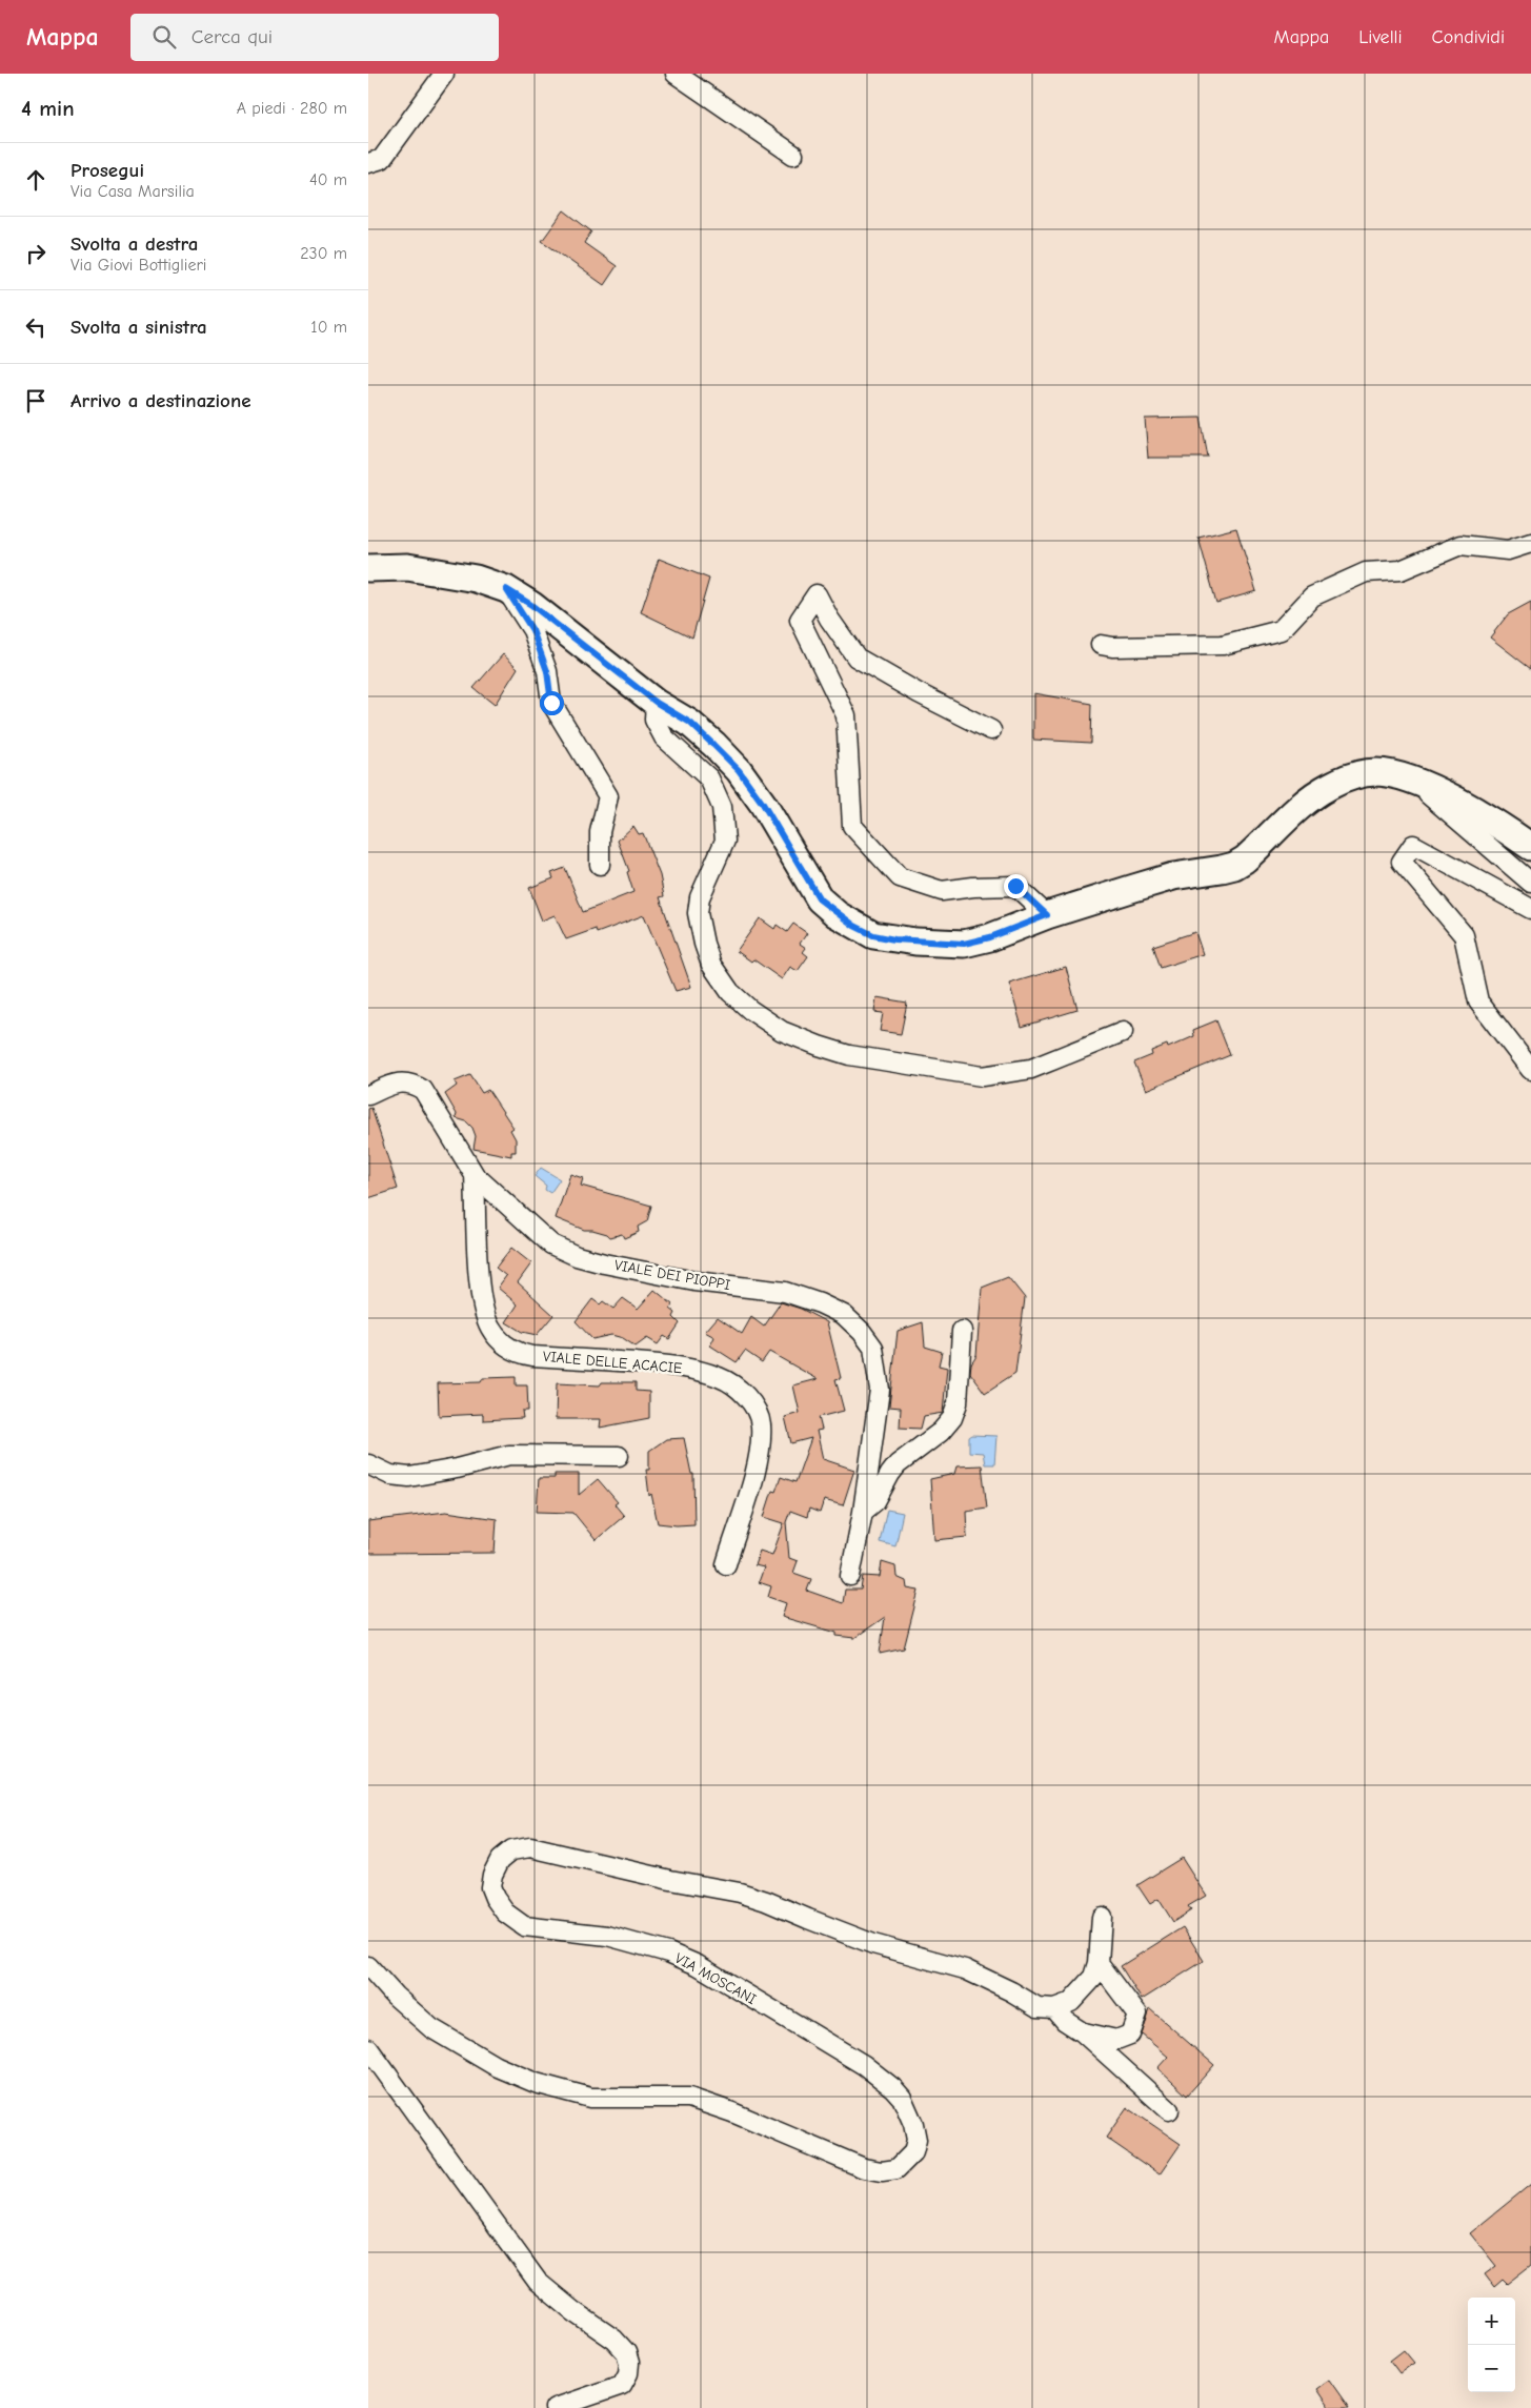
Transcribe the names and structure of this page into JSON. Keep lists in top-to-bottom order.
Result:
{
  "streets": {
    "street": ["VIALE DEI PIOPPI", "VIALE DELLE ACACIE", "VIA MOSCANI"]
  },
  "crossings": [
    ["VIALE DEI PIOPPI", "VIALE DELLE ACACIE"]
  ],
  "page": {
    "header": "Mappa",
    "search": "Cerca qui",
    "nav": ["Mappa", "Livelli", "Condividi"],
    "heading": ["4 min", "A piedi · 280 m"],
    "list": [
      ["Prosegui", "Via Casa Marsilia", "40 m"],
      ["Svolta a destra", "Via Giovi Bottiglieri", "230 m"],
      ["Svolta a sinistra", "10 m"],
      "Arrivo a destinazione"
    ],
    "map_buttons": ["+", "−"]
  }
}
